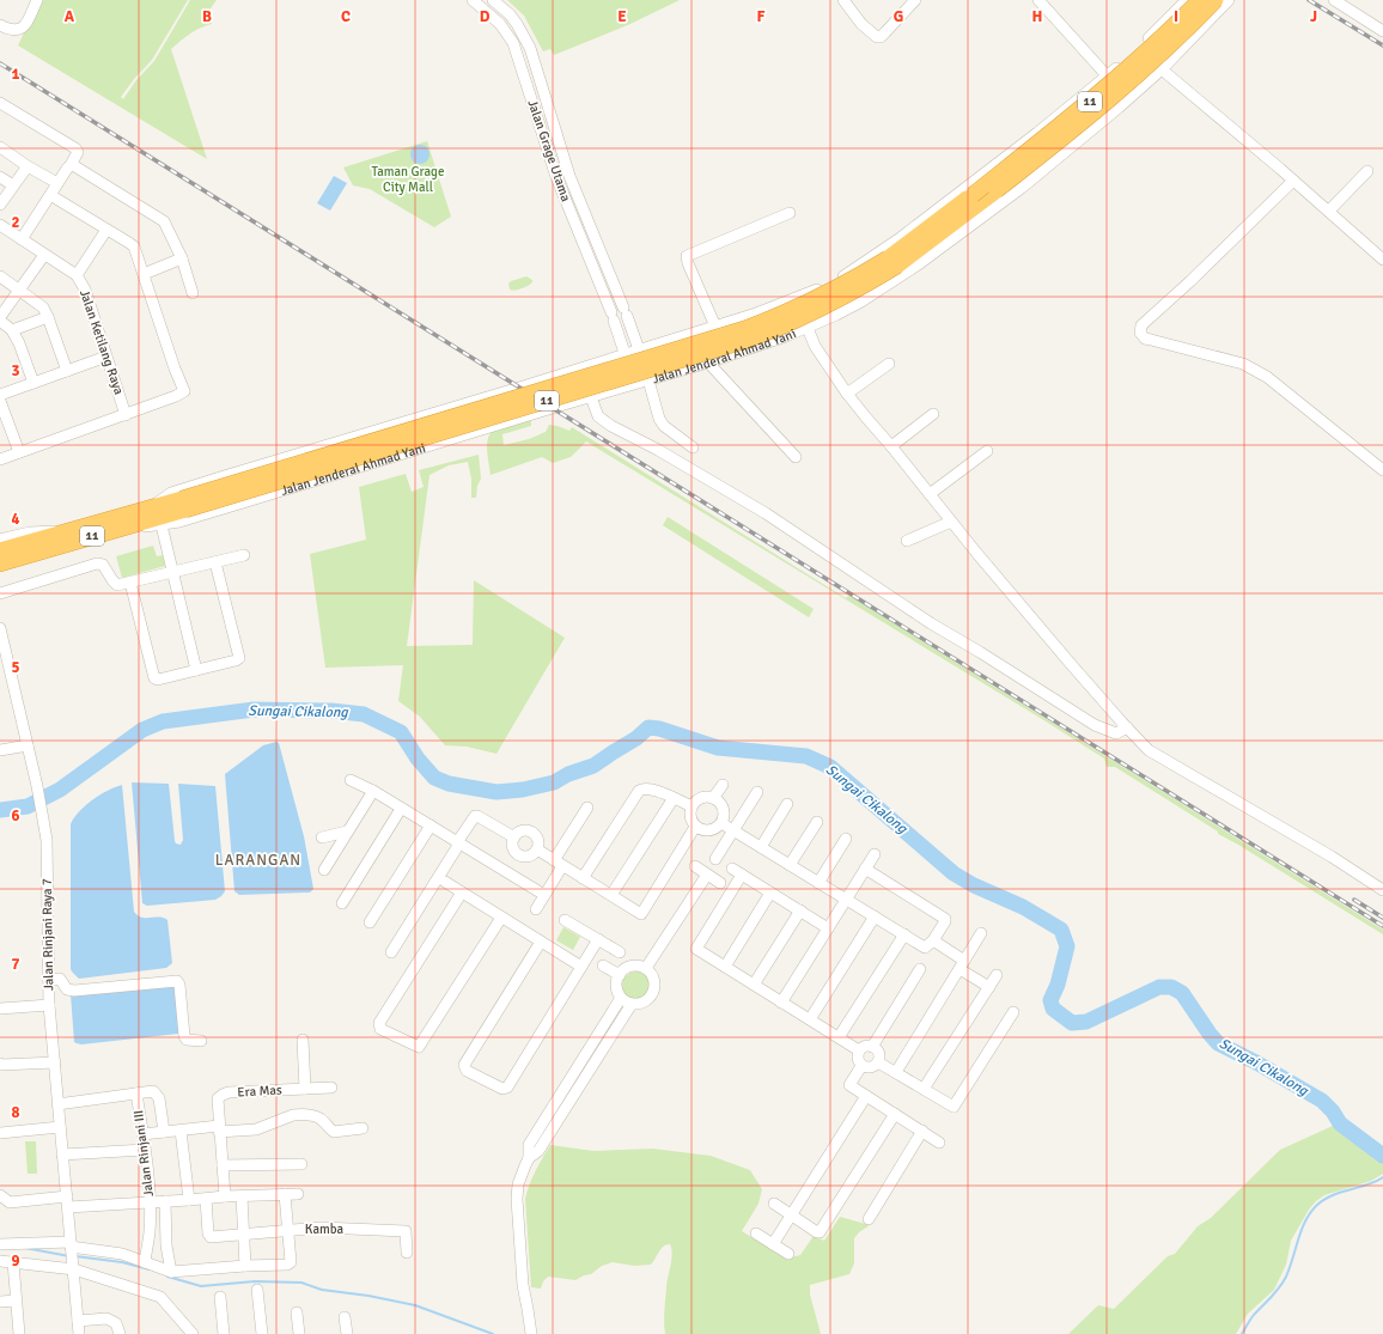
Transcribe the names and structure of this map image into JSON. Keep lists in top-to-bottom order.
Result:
{
  "streets": {
    "highway": ["11", "Jalan Jenderal Ahmad Yani"],
    "street": [
      "Jalan Grage Utama",
      "Jalan Ketilang Raya",
      "Jalan Rinjani Raya 7",
      "Era Mas",
      "Jalan Rinjani III",
      "Kamba"
    ]
  },
  "crossings": [
    ["Jalan Grage Utama", "Jalan Jenderal Ahmad Yani"],
    ["Jalan Rinjani Raya 7", "Jalan Rinjani III"]
  ],
  "districts": ["LARANGAN"],
  "water": ["Sungai Cikalong"],
  "parks": ["Taman Grage City Mall"],
  "grid": {
    "columns": [
      "A",
      "B",
      "C",
      "D",
      "E",
      "F",
      "G",
      "H",
      "I",
      "J"
    ],
    "rows": [
      "1",
      "2",
      "3",
      "4",
      "5",
      "6",
      "7",
      "8",
      "9"
    ]
  }
}
